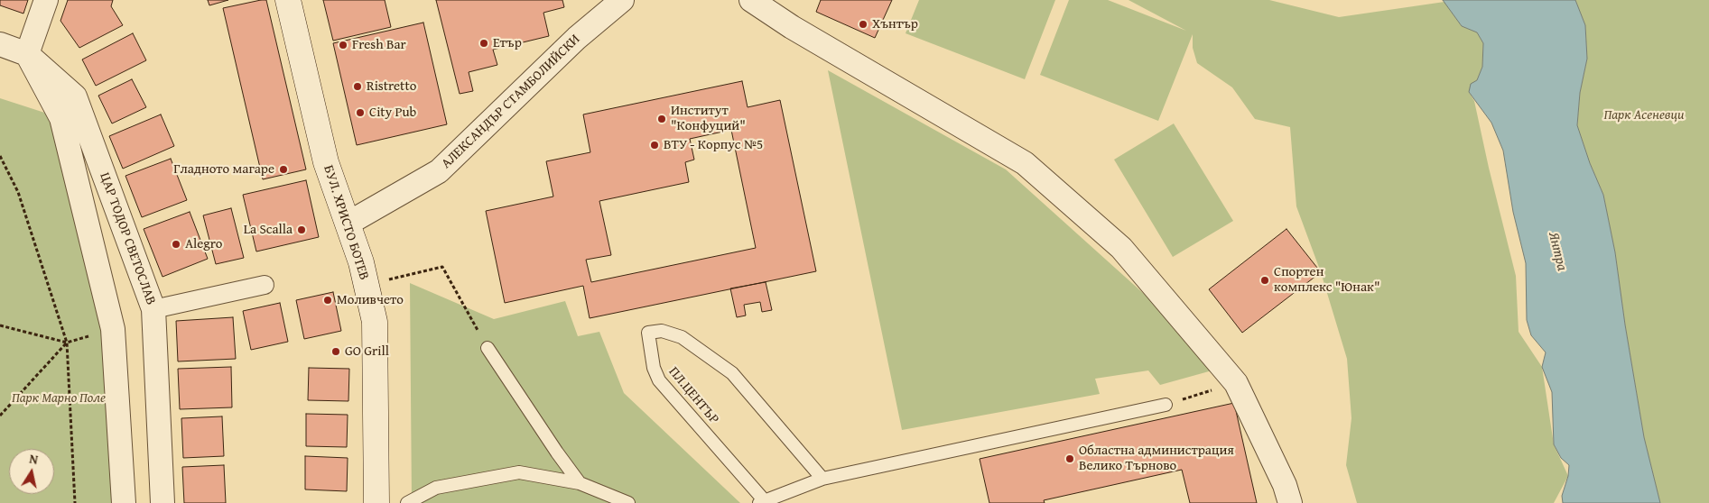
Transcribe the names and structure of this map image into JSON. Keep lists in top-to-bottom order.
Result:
{
  "streets": {
    "main road": ["БУЛ. ХРИСТО БОТЕВ"],
    "street": ["АЛЕКСАНДЪР СТАМБОЛИЙСКИ", "ЦАР ТОДОР СВЕТОСЛАВ"],
    "lane": ["ПЛ.ЦЕНТЪР"]
  },
  "crossings": [
    ["АЛЕКСАНДЪР СТАМБОЛИЙСКИ", "БУЛ. ХРИСТО БОТЕВ"]
  ],
  "water": ["Янтра"],
  "parks": ["Парк Асеневци", "Парк Марно Поле"],
  "places": [
    "Хънтър",
    "Етър",
    "Fresh Bar",
    "Ristretto",
    "City Pub",
    "Институт \"Конфуций\"",
    "ВТУ - Корпус №5",
    "Гладното магаре",
    "La Scalla",
    "Аlegro",
    "Спортен комплекс \"Юнак\"",
    "Моливчето",
    "GO Grill",
    "Областна администрация Велико Търново"
  ],
  "north": "top"
}
